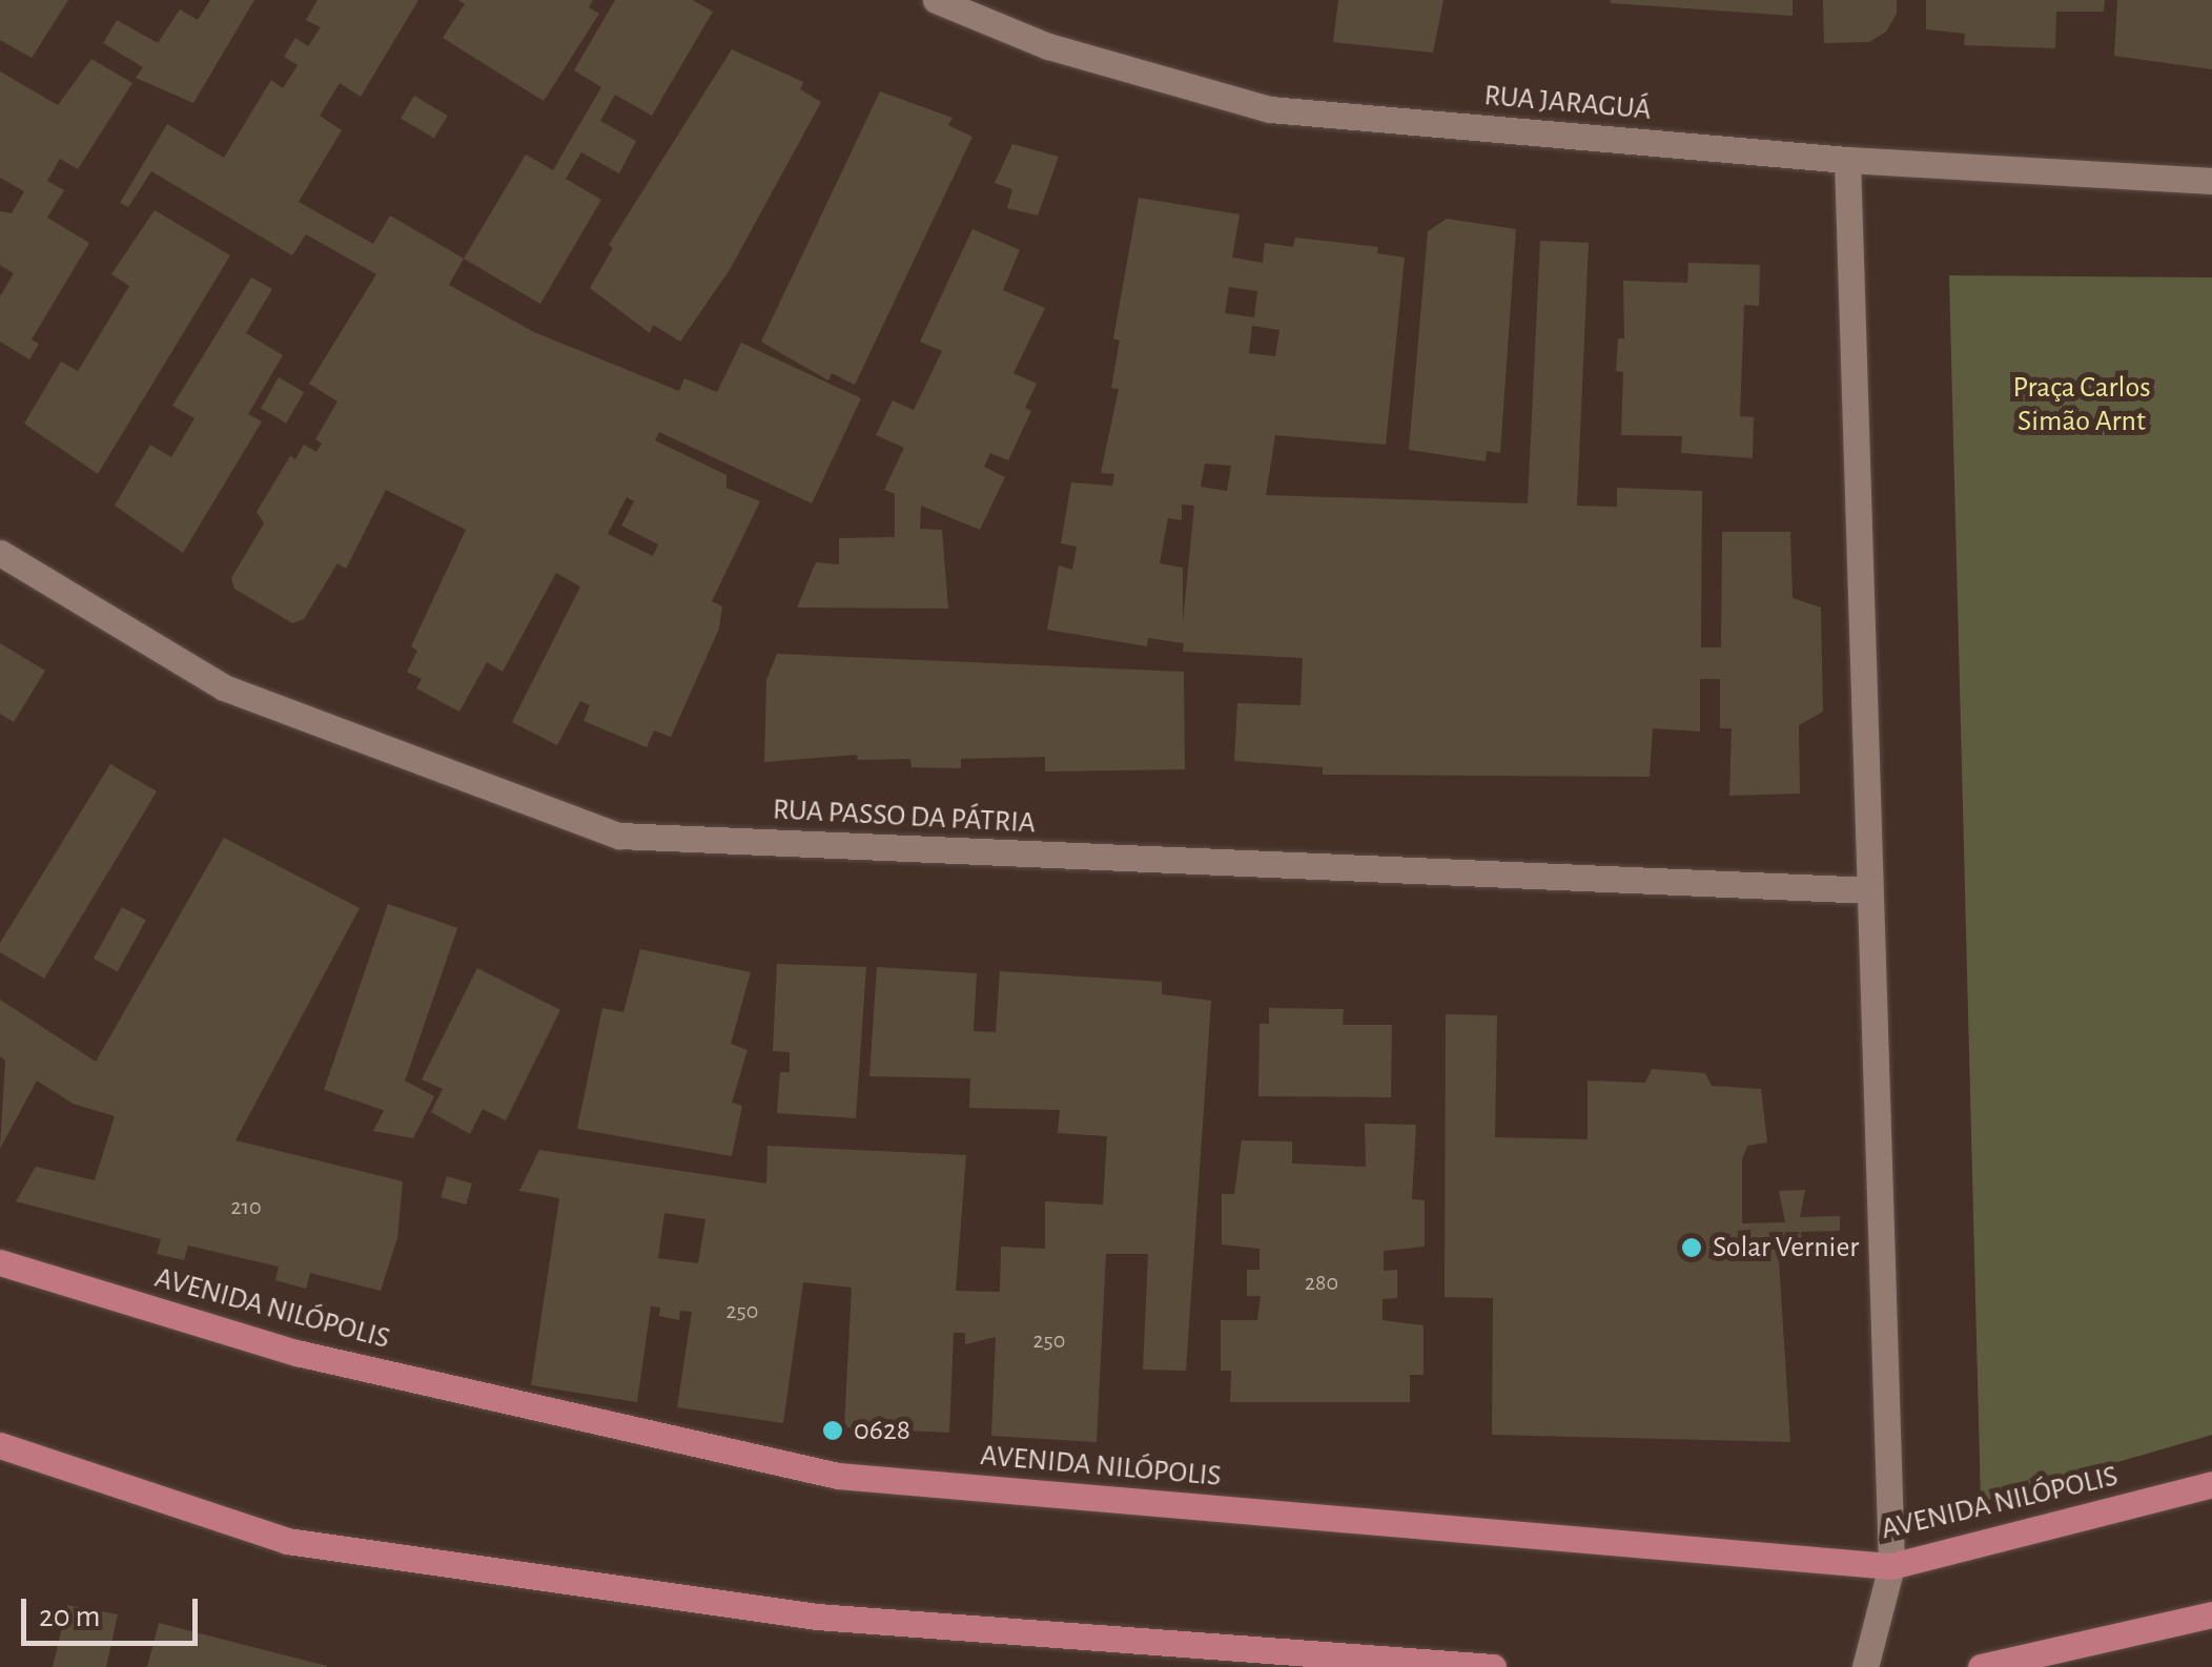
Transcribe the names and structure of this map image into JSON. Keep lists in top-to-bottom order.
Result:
{
  "streets": {
    "main road": ["AVENIDA NILÓPOLIS"],
    "street": ["RUA JARAGUÁ", "RUA PASSO DA PÁTRIA"]
  },
  "parks": ["Praça Carlos Simão Arnt"],
  "places": ["Solar Vernier", "0628"],
  "house_numbers": [
    "210",
    "280",
    "250",
    "250"
  ],
  "scale_bar": "20 m"
}
